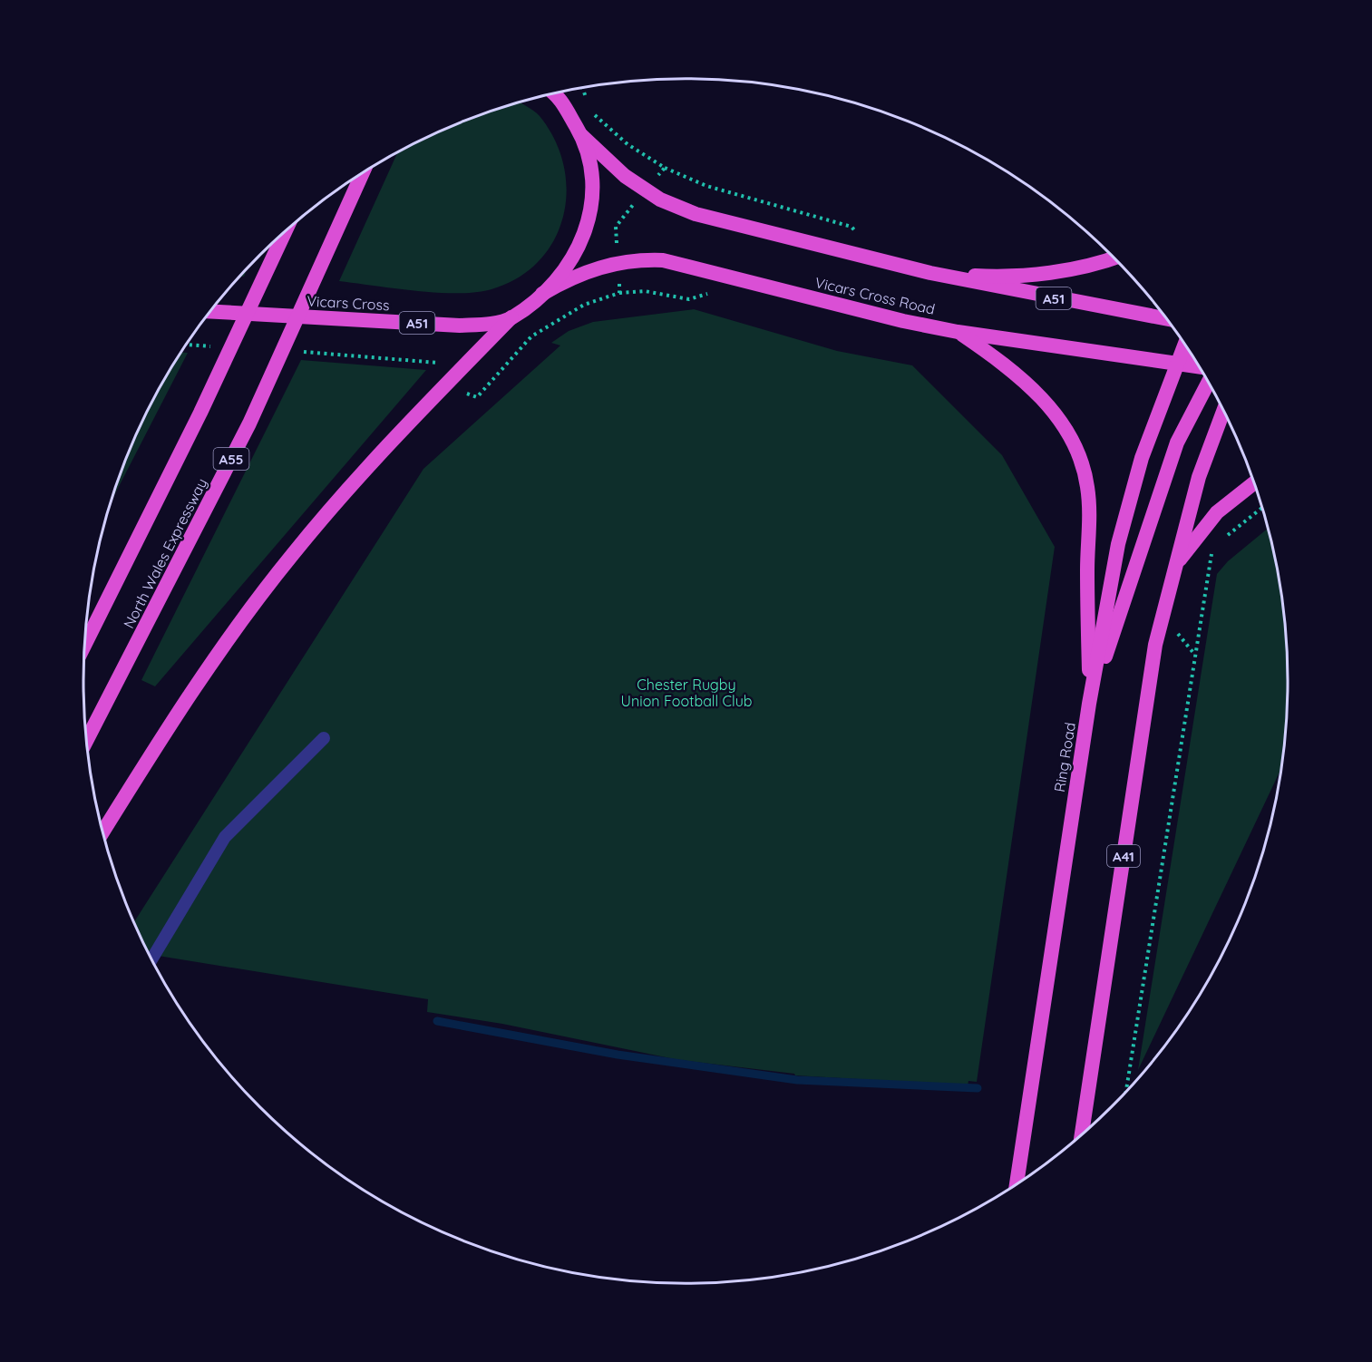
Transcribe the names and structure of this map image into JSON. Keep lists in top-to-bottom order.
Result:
{
  "streets": {
    "highway": [
      "Vicars Cross Road",
      "A51",
      "Vicars Cross",
      "A55",
      "North Wales Expressway",
      "Ring Road",
      "A41"
    ]
  },
  "crossings": [
    ["Vicars Cross Road", "Vicars Cross"],
    ["Vicars Cross Road", "Ring Road"],
    ["A51", "Vicars Cross"]
  ],
  "parks": ["Chester Rugby Union Football Club"]
}
